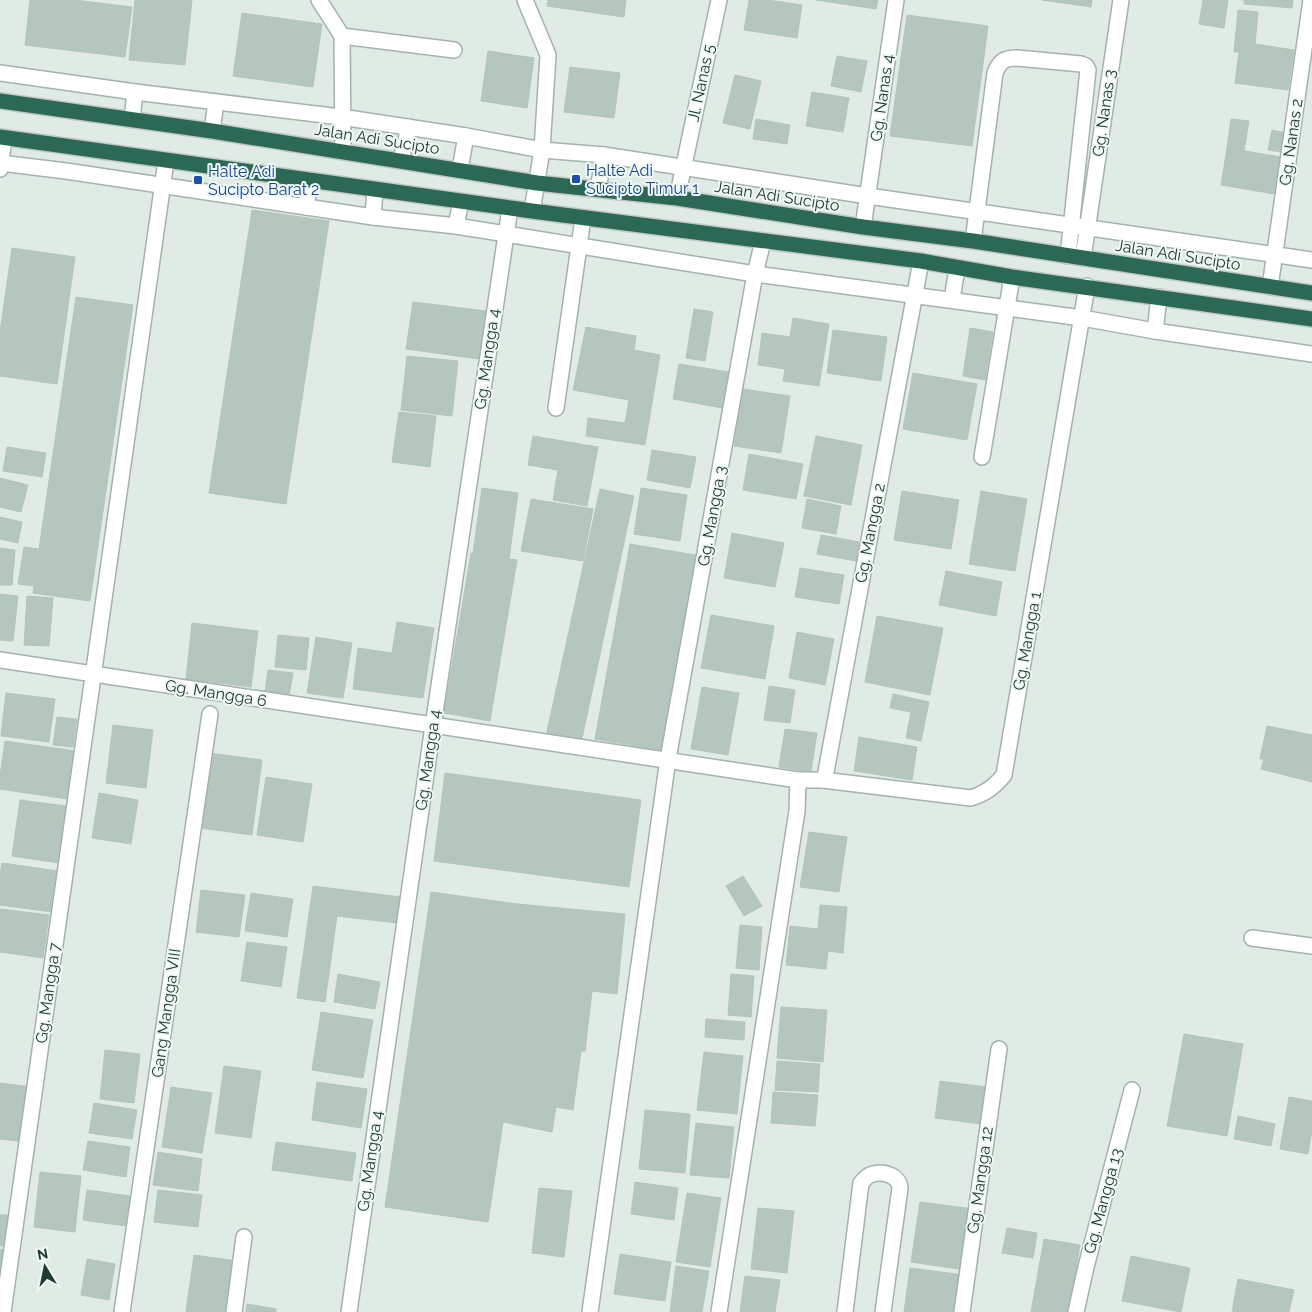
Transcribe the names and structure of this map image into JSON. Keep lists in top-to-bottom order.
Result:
{
  "streets": {
    "highway": ["Jalan Adi Sucipto"],
    "street": [
      "Jl. Nanas 5",
      "Gg. Nanas 4",
      "Gg. Nanas 3",
      "Gg. Nanas 2",
      "Gg. Mangga 4",
      "Gg. Mangga 3",
      "Gg. Mangga 2",
      "Gg. Mangga 1",
      "Gg. Mangga 6",
      "Gg. Mangga 7",
      "Gang Mangga VIII",
      "Gg. Mangga 12",
      "Gg. Mangga 13"
    ]
  },
  "crossings": [
    ["Jl. Nanas 5", "Jalan Adi Sucipto"],
    ["Gg. Nanas 4", "Jalan Adi Sucipto"],
    ["Gg. Nanas 3", "Jalan Adi Sucipto"],
    ["Jalan Adi Sucipto", "Gg. Nanas 2"],
    ["Gg. Mangga 4", "Gg. Mangga 6"],
    ["Gg. Mangga 3", "Gg. Mangga 6"],
    ["Gg. Mangga 2", "Gg. Mangga 1"],
    ["Gg. Mangga 6", "Gg. Mangga 7"]
  ],
  "places": {
    "transit": ["Halte Adi Sucipto Timur 1", "Halte Adi Sucipto Barat 2"]
  },
  "north": "top"
}
